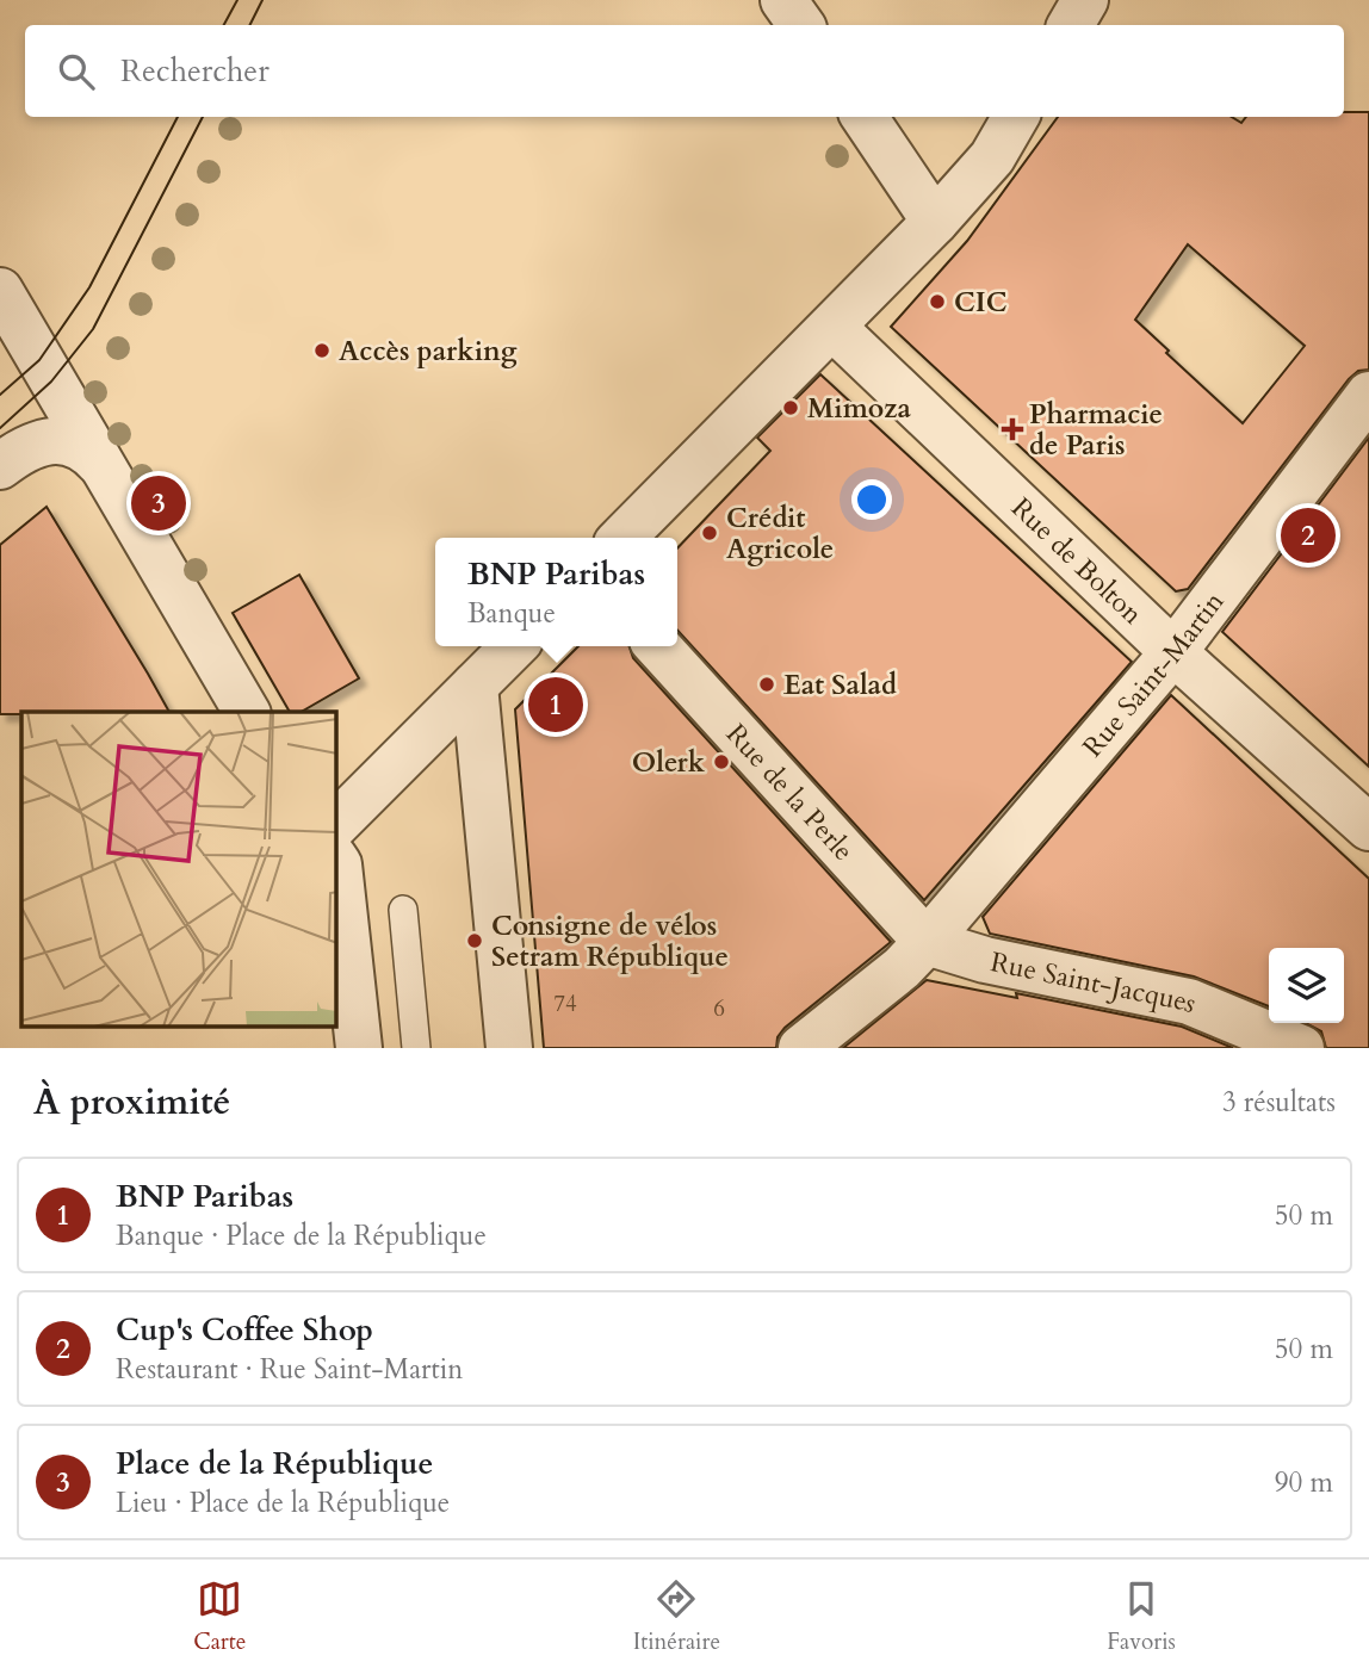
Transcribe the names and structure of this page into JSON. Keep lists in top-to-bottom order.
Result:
{
  "streets": {
    "street": [
      "Rue de Bolton",
      "Rue Saint-Martin",
      "Rue de la Perle",
      "Rue Saint-Jacques"
    ]
  },
  "crossings": [
    ["Rue de Bolton", "Rue Saint-Martin"],
    ["Rue Saint-Martin", "Rue de la Perle"],
    ["Rue Saint-Martin", "Rue Saint-Jacques"],
    ["Rue de la Perle", "Rue Saint-Jacques"]
  ],
  "places": {
    "other": [
      "CIC",
      "Accès parking",
      "Mimoza",
      "Crédit Agricole",
      "Eat Salad",
      "Olerk",
      "Consigne de vélos Setram République"
    ],
    "health": ["Pharmacie de Paris"]
  },
  "house_numbers": ["74", "6"],
  "page": {
    "search": "Rechercher",
    "pins": ["3", "2", "1"],
    "popup": ["BNP Paribas", "Banque"],
    "heading": ["À proximité", "3 résultats"],
    "list": [
      {
        "mark": "1",
        "name": "BNP Paribas",
        "note": "Banque · Place de la République",
        "value": "50 m"
      },
      {
        "mark": "2",
        "name": "Cup's Coffee Shop",
        "note": "Restaurant · Rue Saint-Martin",
        "value": "50 m"
      },
      {
        "mark": "3",
        "name": "Place de la République",
        "note": "Lieu · Place de la République",
        "value": "90 m"
      }
    ],
    "nav": ["Carte", "Itinéraire", "Favoris"]
  }
}
